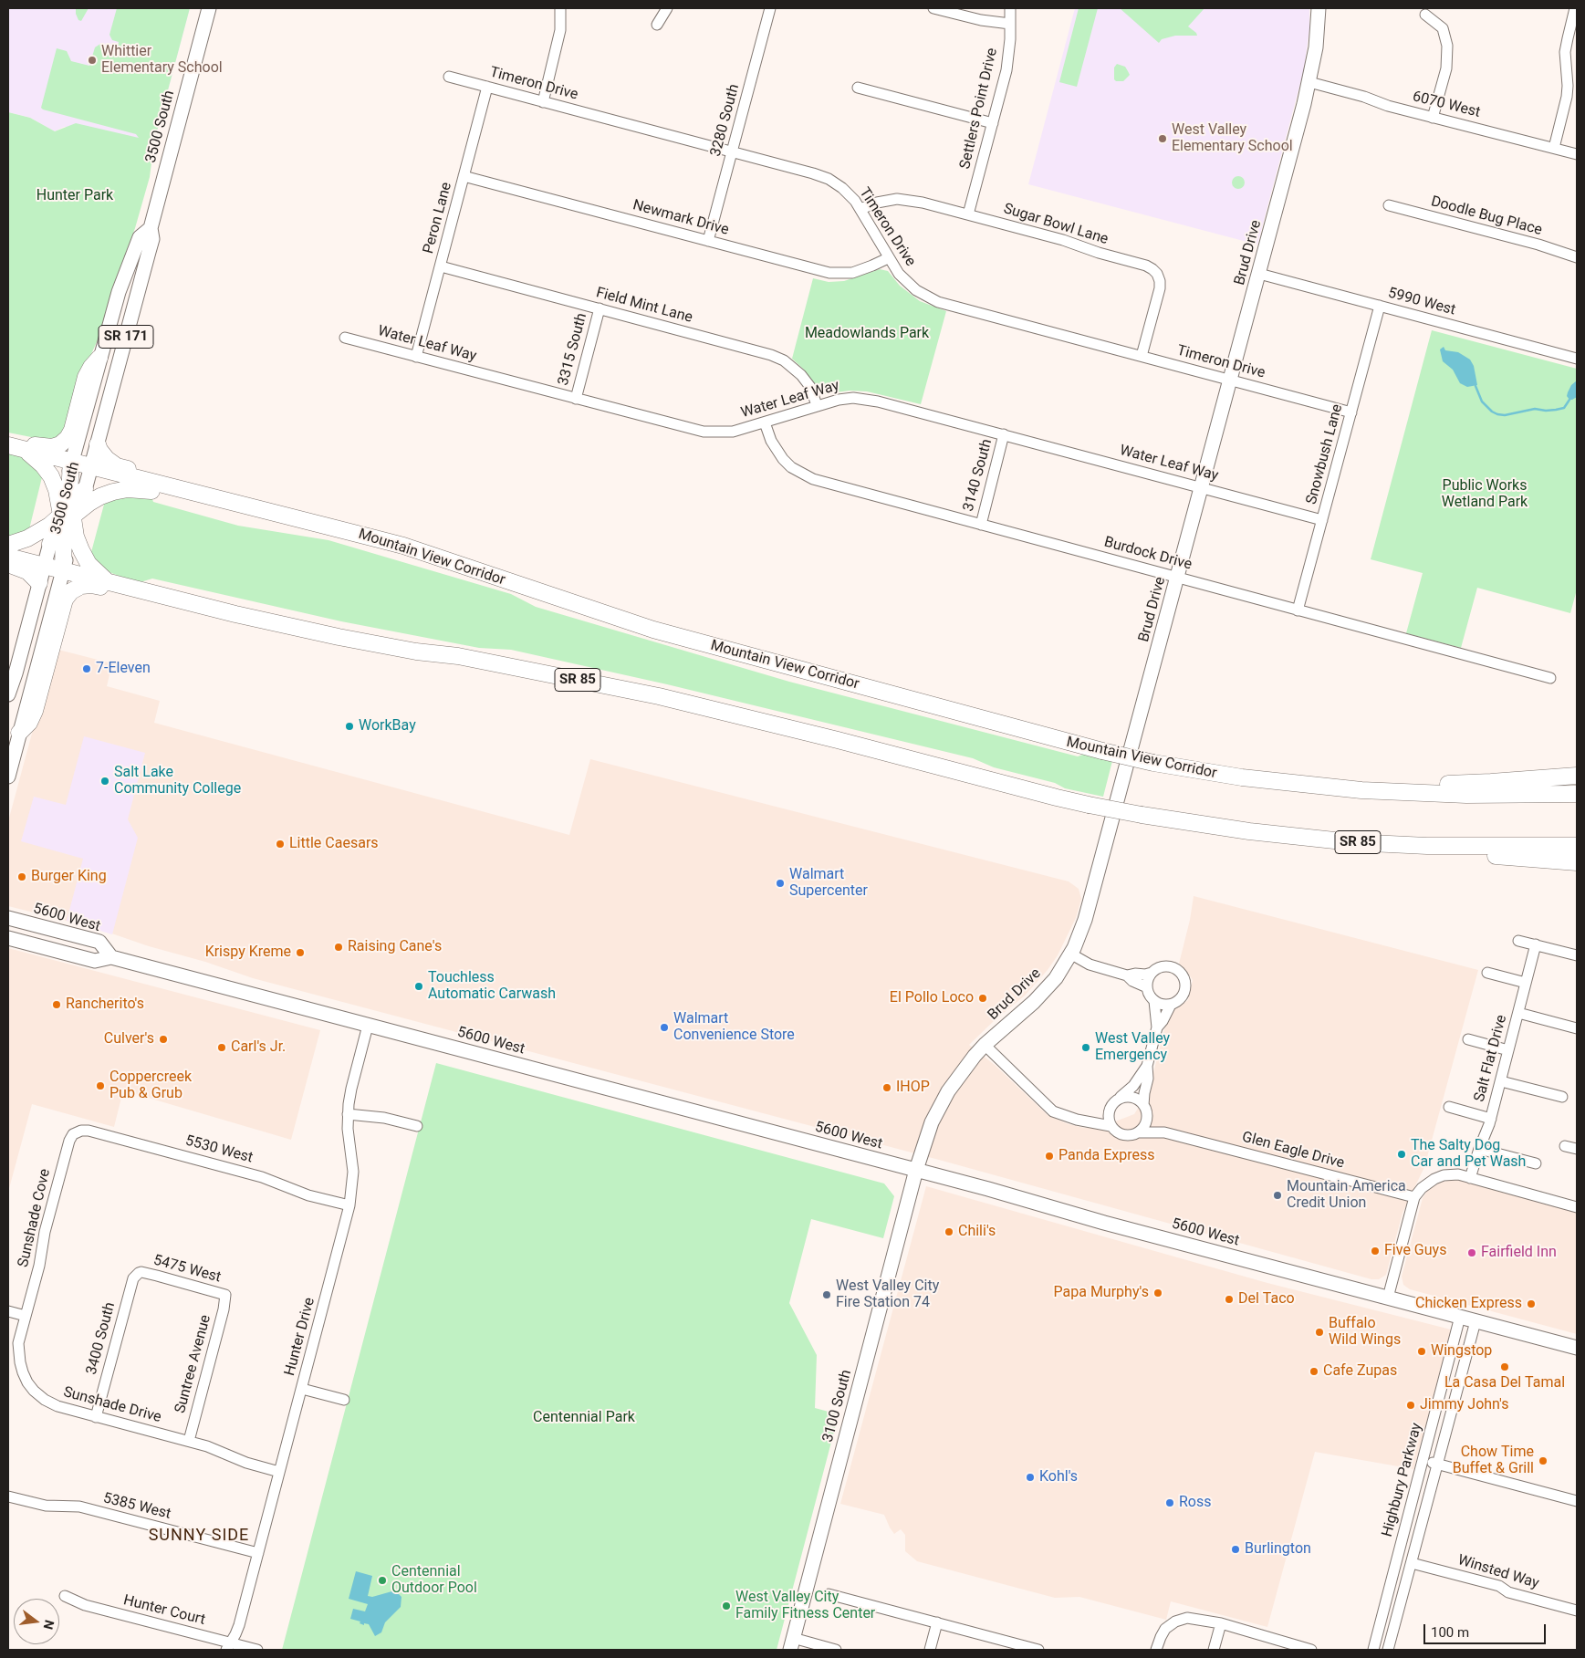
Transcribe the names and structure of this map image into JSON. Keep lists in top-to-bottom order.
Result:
{
  "streets": {
    "highway": ["Mountain View Corridor", "SR 85"],
    "main road": [
      "3500 South",
      "Brud Drive",
      "SR 171",
      "5600 West",
      "3100 South"
    ],
    "street": [
      "Timeron Drive",
      "6070 West",
      "Settlers Point Drive",
      "3280 South",
      "Doodle Bug Place",
      "Peron Lane",
      "Newmark Drive",
      "Sugar Bowl Lane",
      "5990 West",
      "Field Mint Lane",
      "Water Leaf Way",
      "3315 South",
      "Snowbush Lane",
      "3140 South",
      "Burdock Drive",
      "Salt Flat Drive",
      "5530 West",
      "Glen Eagle Drive",
      "Sunshade Cove",
      "5475 West",
      "Hunter Drive",
      "3400 South",
      "Suntree Avenue",
      "Sunshade Drive",
      "Highbury Parkway",
      "5385 West",
      "Winsted Way",
      "Hunter Court"
    ]
  },
  "crossings": [
    ["Timeron Drive", "3280 South"],
    ["Timeron Drive", "Peron Lane"],
    ["Timeron Drive", "Newmark Drive"],
    ["Timeron Drive", "Sugar Bowl Lane"],
    ["Timeron Drive", "Brud Drive"],
    ["Timeron Drive", "Snowbush Lane"],
    ["6070 West", "Brud Drive"],
    ["Settlers Point Drive", "Sugar Bowl Lane"],
    ["3280 South", "Newmark Drive"],
    ["3500 South", "Mountain View Corridor"],
    ["3500 South", "SR 85"],
    ["Peron Lane", "Newmark Drive"],
    ["Peron Lane", "Field Mint Lane"],
    ["Peron Lane", "Water Leaf Way"],
    ["Brud Drive", "5990 West"],
    ["Brud Drive", "Water Leaf Way"],
    ["Brud Drive", "Burdock Drive"],
    ["Brud Drive", "5600 West"],
    ["Brud Drive", "3100 South"],
    ["5990 West", "Snowbush Lane"],
    ["Field Mint Lane", "Water Leaf Way"],
    ["Field Mint Lane", "3315 South"],
    ["Water Leaf Way", "3315 South"],
    ["Water Leaf Way", "Snowbush Lane"],
    ["Water Leaf Way", "3140 South"],
    ["Water Leaf Way", "Burdock Drive"],
    ["Snowbush Lane", "Burdock Drive"],
    ["3140 South", "Burdock Drive"],
    ["5600 West", "Hunter Drive"],
    ["5600 West", "3100 South"],
    ["5600 West", "Highbury Parkway"],
    ["5530 West", "Sunshade Cove"],
    ["5530 West", "Hunter Drive"],
    ["Sunshade Cove", "Sunshade Drive"],
    ["5475 West", "3400 South"],
    ["5475 West", "Suntree Avenue"],
    ["Hunter Drive", "Sunshade Drive"],
    ["Hunter Drive", "5385 West"],
    ["Hunter Drive", "Hunter Court"],
    ["3400 South", "Sunshade Drive"],
    ["Suntree Avenue", "Sunshade Drive"],
    ["Highbury Parkway", "Winsted Way"]
  ],
  "districts": ["SUNNY SIDE"],
  "parks": [
    "Hunter Park",
    "Meadowlands Park",
    "Public Works Wetland Park",
    "Centennial Park"
  ],
  "places": [
    "Whittier Elementary School",
    "West Valley Elementary School",
    "7-Eleven",
    "WorkBay",
    "Salt Lake Community College",
    "Little Caesars",
    "Burger King",
    "Walmart Supercenter",
    "Raising Cane's",
    "Krispy Kreme",
    "Touchless Automatic Carwash",
    "El Pollo Loco",
    "Rancherito's",
    "Walmart Convenience Store",
    "Culver's",
    "Carl's Jr.",
    "West Valley Emergency",
    "Coppercreek Pub & Grub",
    "IHOP",
    "The Salty Dog Car and Pet Wash",
    "Panda Express",
    "Mountain America Credit Union",
    "Chili's",
    "Five Guys",
    "Fairfield Inn",
    "Papa Murphy's",
    "West Valley City Fire Station 74",
    "Del Taco",
    "Chicken Express",
    "Buffalo Wild Wings",
    "Wingstop",
    "La Casa Del Tamal",
    "Cafe Zupas",
    "Jimmy John's",
    "Chow Time Buffet & Grill",
    "Kohl's",
    "Ross",
    "Burlington",
    "Centennial Outdoor Pool",
    "West Valley City Family Fitness Center"
  ],
  "scale_bar": "100 m",
  "north": "right"
}
